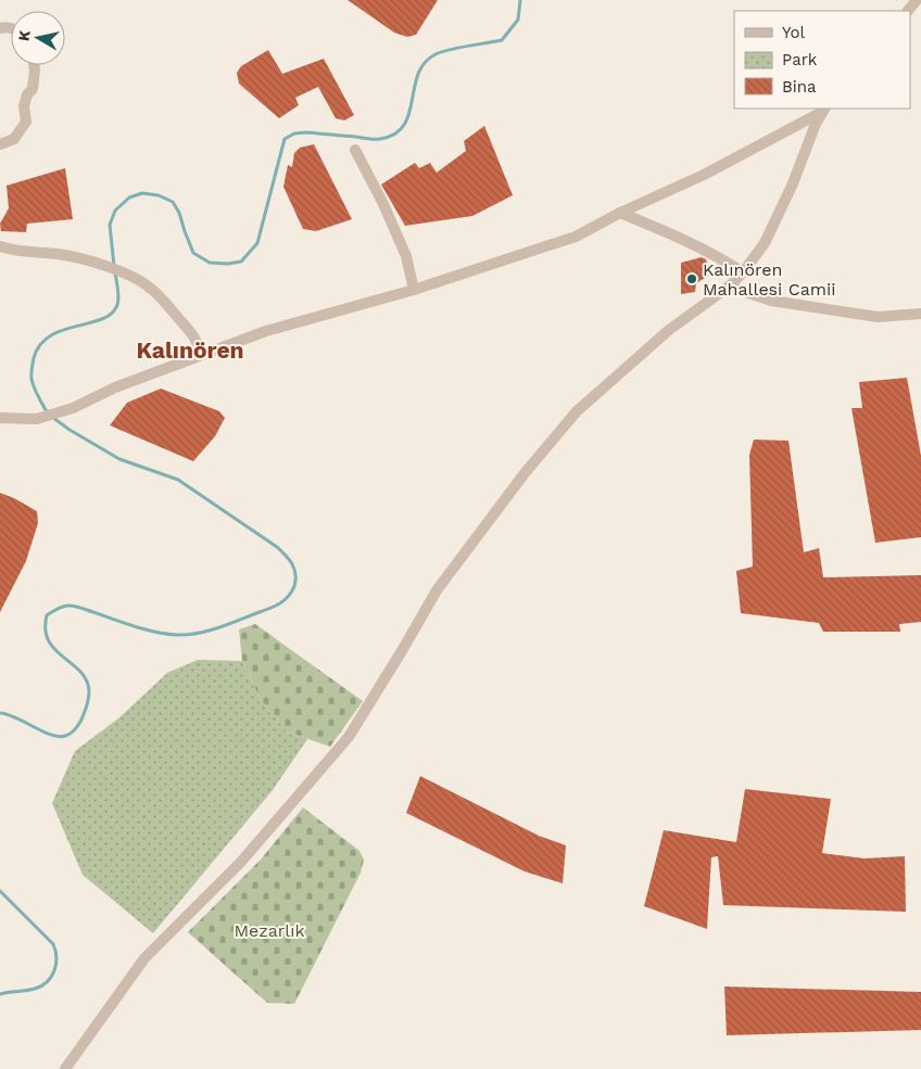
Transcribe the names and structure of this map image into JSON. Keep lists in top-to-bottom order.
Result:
{
  "districts": ["Kalınören"],
  "parks": ["Mezarlık"],
  "places": ["Kalınören Mahallesi Camii"],
  "legend": ["Yol", "Park", "Bina"],
  "north": "left"
}
